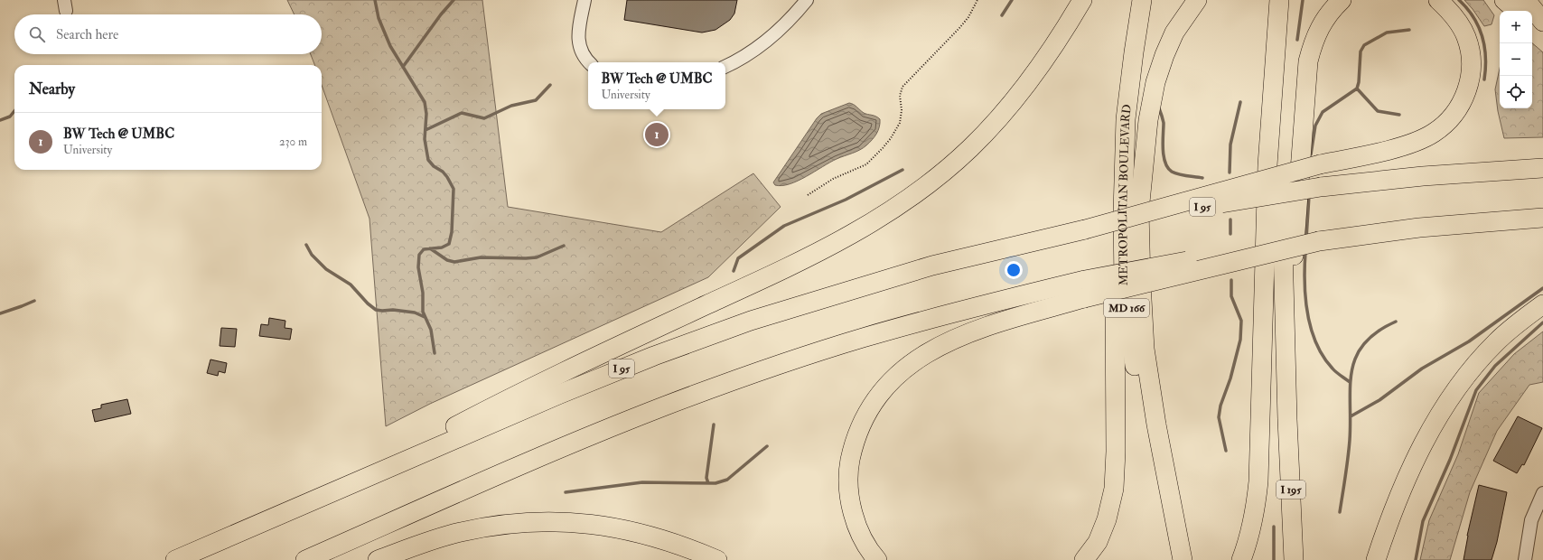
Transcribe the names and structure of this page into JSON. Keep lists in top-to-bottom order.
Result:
{
  "streets": {
    "highway": [
      "METROPOLITAN BOULEVARD",
      "I 95",
      "MD 166",
      "I 195"
    ]
  },
  "page": {
    "map_buttons": ["+", "−"],
    "search": "Search here",
    "popup": ["BW Tech @ UMBC", "University"],
    "heading": "Nearby",
    "list": [
      {
        "mark": "1",
        "name": "BW Tech @ UMBC",
        "note": "University",
        "value": "230 m"
      }
    ],
    "pins": "1"
  }
}
